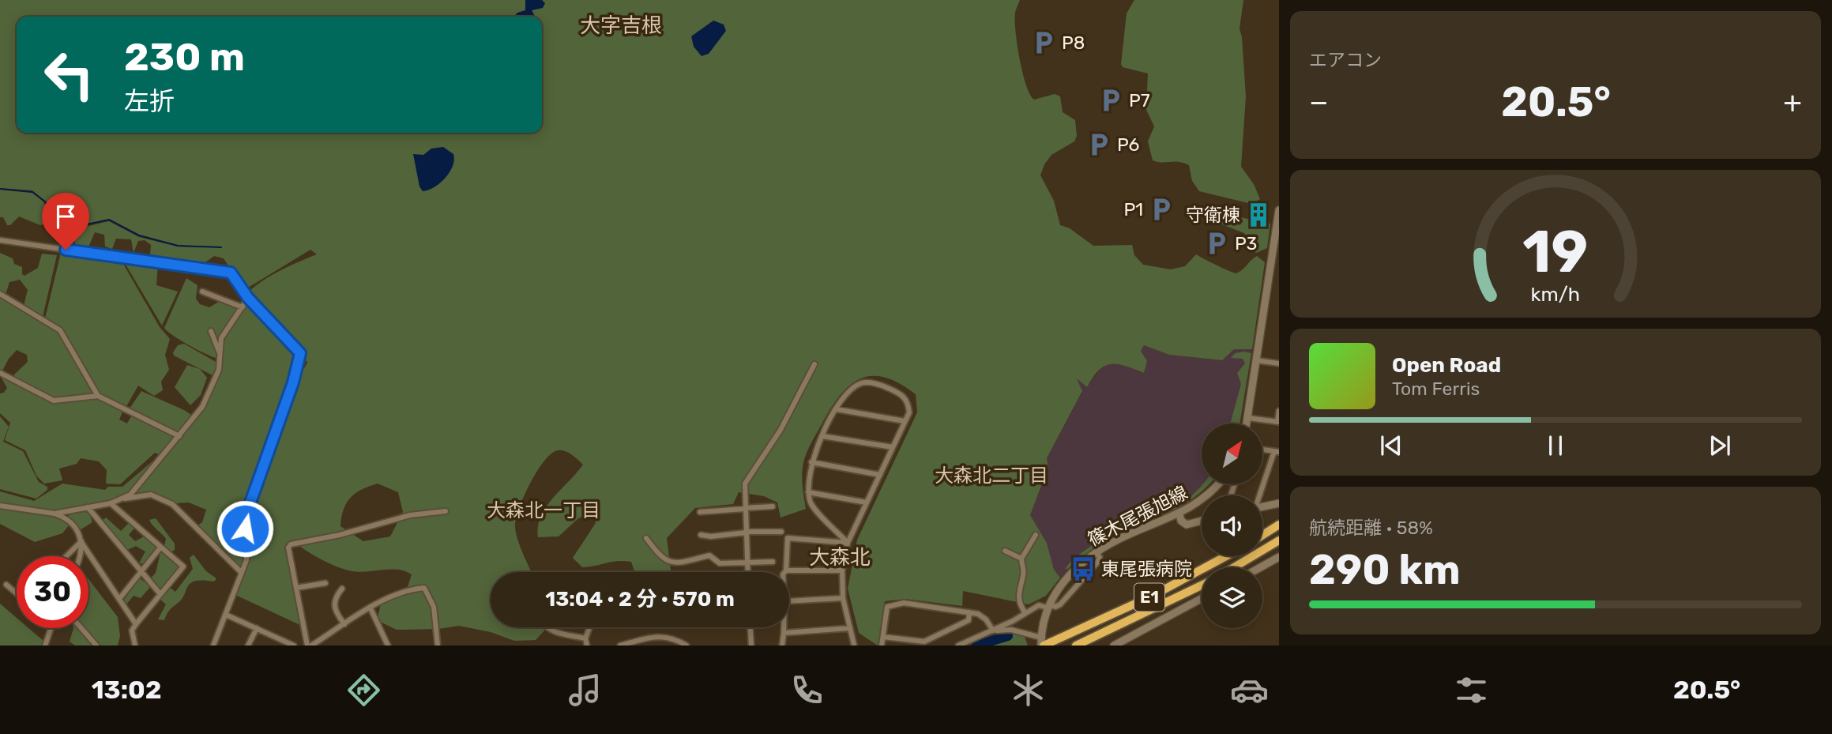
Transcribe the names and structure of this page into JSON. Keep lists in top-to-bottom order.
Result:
{
  "streets": {
    "highway": ["E1"],
    "main road": ["篠木尾張旭線"]
  },
  "crossings": [
    ["篠木尾張旭線", "E1"]
  ],
  "districts": [
    "大字吉根",
    "大森北二丁目",
    "大森北一丁目",
    "大森北"
  ],
  "places": {
    "parking": [
      "P8",
      "P7",
      "P6",
      "P1",
      "P3"
    ],
    "building": ["守衛棟"],
    "bus stop": ["東尾張病院"]
  },
  "north": "top right",
  "page": {
    "tile": [
      "エアコン",
      ["航続距離 · 58%", "290 km"]
    ],
    "turn": ["230 m", "左折"],
    "heat": ["−", "20.5°", "+"],
    "song": ["Open Road", "Tom Ferris"],
    "limit": "30",
    "trip": "13:04 · 2 分 · 570 m",
    "tabs": ["13:02", "20.5°"],
    "gauge": ["19", "km/h"]
  }
}
